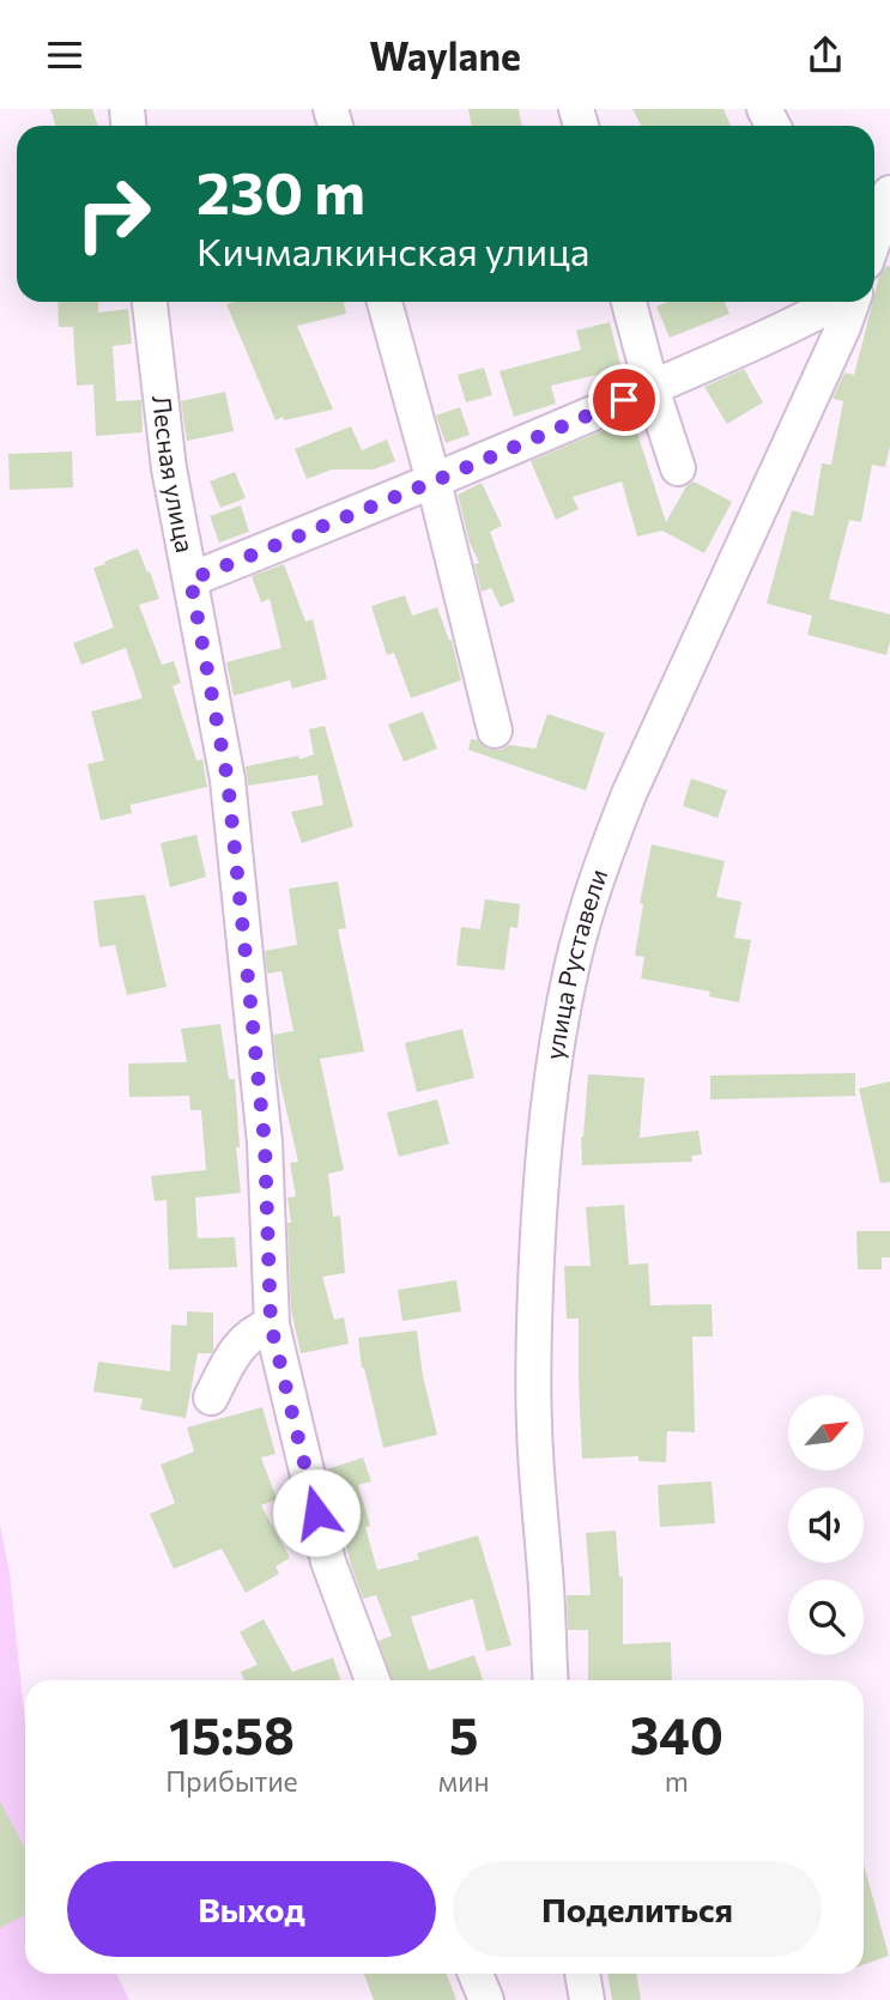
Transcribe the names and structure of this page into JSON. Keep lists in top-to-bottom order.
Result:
{
  "streets": {
    "street": ["Лесная улица", "улица Руставели"]
  },
  "north": "top right",
  "page": {
    "header": "Waylane",
    "turn": ["230 m", "Кичмалкинская улица"],
    "eta": [
      "15:58",
      "Прибытие",
      "5",
      "мин",
      "340",
      "m"
    ],
    "buttons": ["Выход", "Поделиться"]
  }
}
